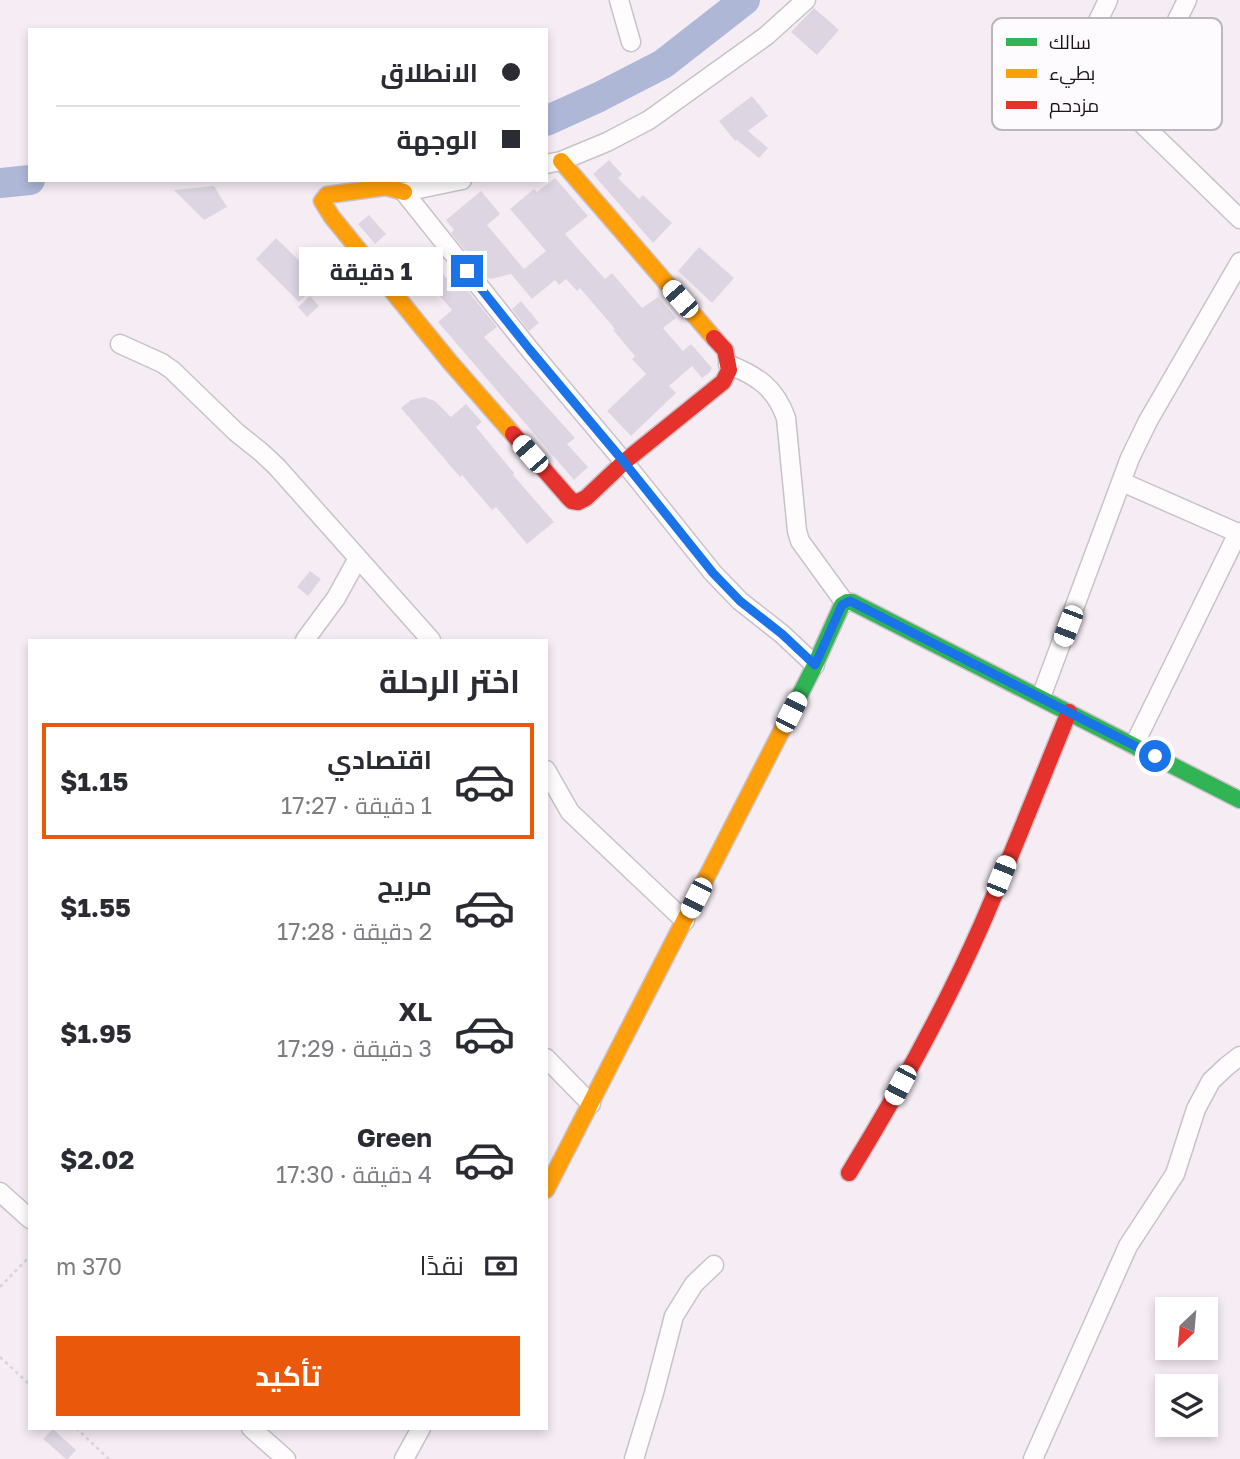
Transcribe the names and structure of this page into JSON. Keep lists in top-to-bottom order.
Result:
{
  "legend": ["سالك", "بطيء", "مزدحم"],
  "north": "bottom left",
  "page": {
    "banner": ["الانطلاق", "الوجهة"],
    "bubble": "1 دقيقة",
    "heading": "اختر الرحلة",
    "list": [
      {
        "name": "اقتصادي",
        "note": "1 دقيقة · 17:27",
        "value": "$1.15"
      },
      {
        "name": "مريح",
        "note": "2 دقيقة · 17:28",
        "value": "$1.55"
      },
      {
        "name": "XL",
        "note": "3 دقيقة · 17:29",
        "value": "$1.95"
      },
      {
        "name": "Green",
        "note": "4 دقيقة · 17:30",
        "value": "$2.02"
      }
    ],
    "pay": ["نقدًا", "370 m"],
    "buttons": "تأكيد"
  }
}
